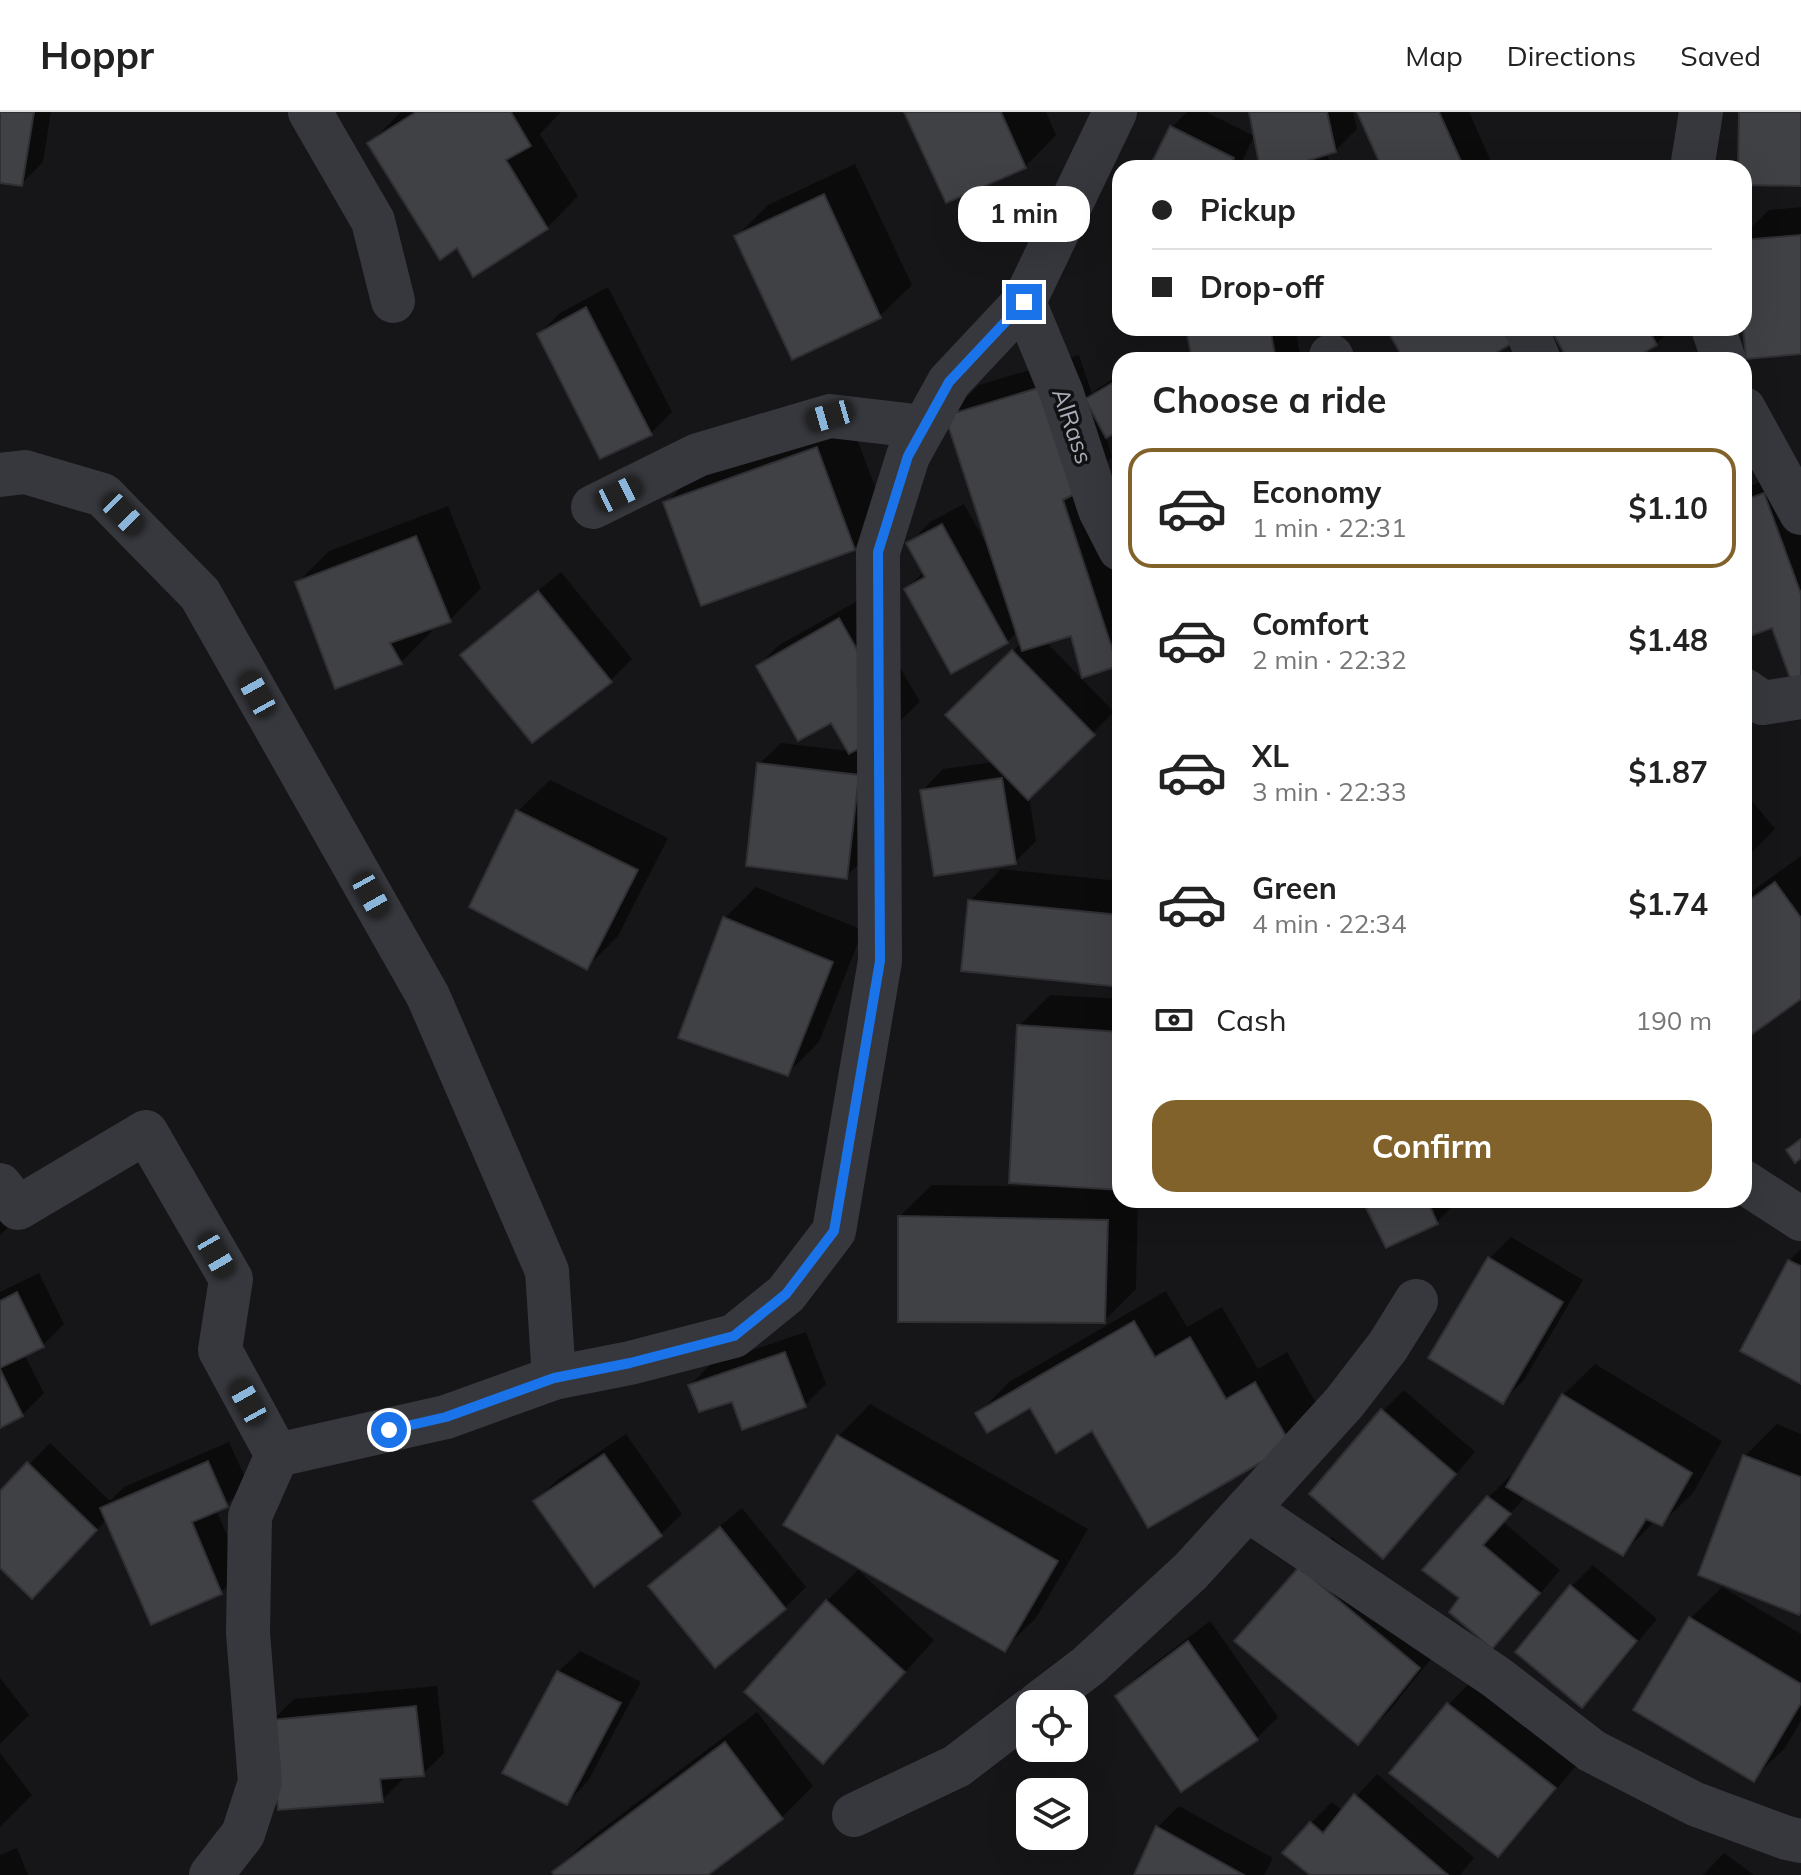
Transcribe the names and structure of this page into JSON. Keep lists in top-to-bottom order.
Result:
{
  "streets": {
    "street": ["AlRass"]
  },
  "page": {
    "header": "Hoppr",
    "nav": ["Map", "Directions", "Saved"],
    "banner": ["Pickup", "Drop-off"],
    "bubble": "1 min",
    "heading": "Choose a ride",
    "list": [
      {
        "name": "Economy",
        "note": "1 min · 22:31",
        "value": "$1.10"
      },
      {
        "name": "Comfort",
        "note": "2 min · 22:32",
        "value": "$1.48"
      },
      {
        "name": "XL",
        "note": "3 min · 22:33",
        "value": "$1.87"
      },
      {
        "name": "Green",
        "note": "4 min · 22:34",
        "value": "$1.74"
      }
    ],
    "pay": ["Cash", "190 m"],
    "buttons": "Confirm"
  }
}
